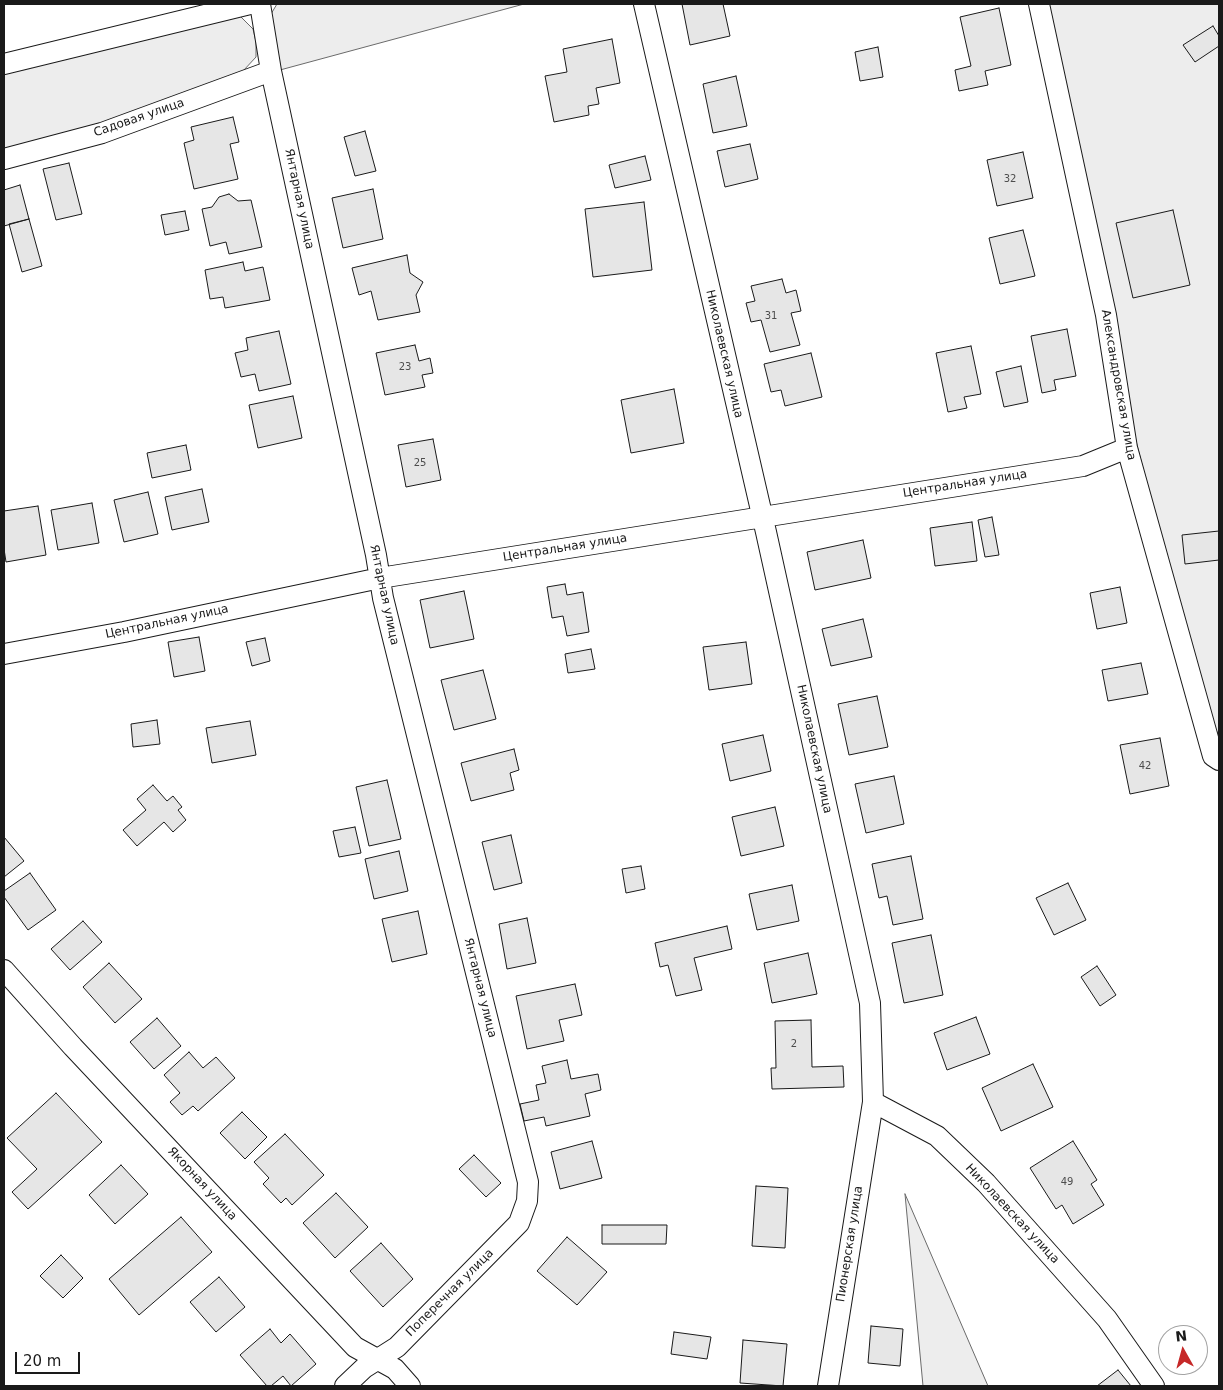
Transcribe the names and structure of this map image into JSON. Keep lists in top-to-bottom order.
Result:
{
  "streets": {
    "street": [
      "Садовая улица",
      "Янтарная улица",
      "Николаевская улица",
      "Александровская улица",
      "Центральная улица",
      "Якорная улица",
      "Пионерская улица",
      "Поперечная улица"
    ]
  },
  "crossings": [
    ["Садовая улица", "Янтарная улица"],
    ["Янтарная улица", "Центральная улица"],
    ["Янтарная улица", "Поперечная улица"],
    ["Николаевская улица", "Центральная улица"],
    ["Николаевская улица", "Пионерская улица"],
    ["Александровская улица", "Центральная улица"],
    ["Якорная улица", "Поперечная улица"]
  ],
  "house_numbers": [
    "32",
    "31",
    "23",
    "25",
    "42",
    "2",
    "49"
  ],
  "scale_bar": "20 m",
  "north": "top"
}
